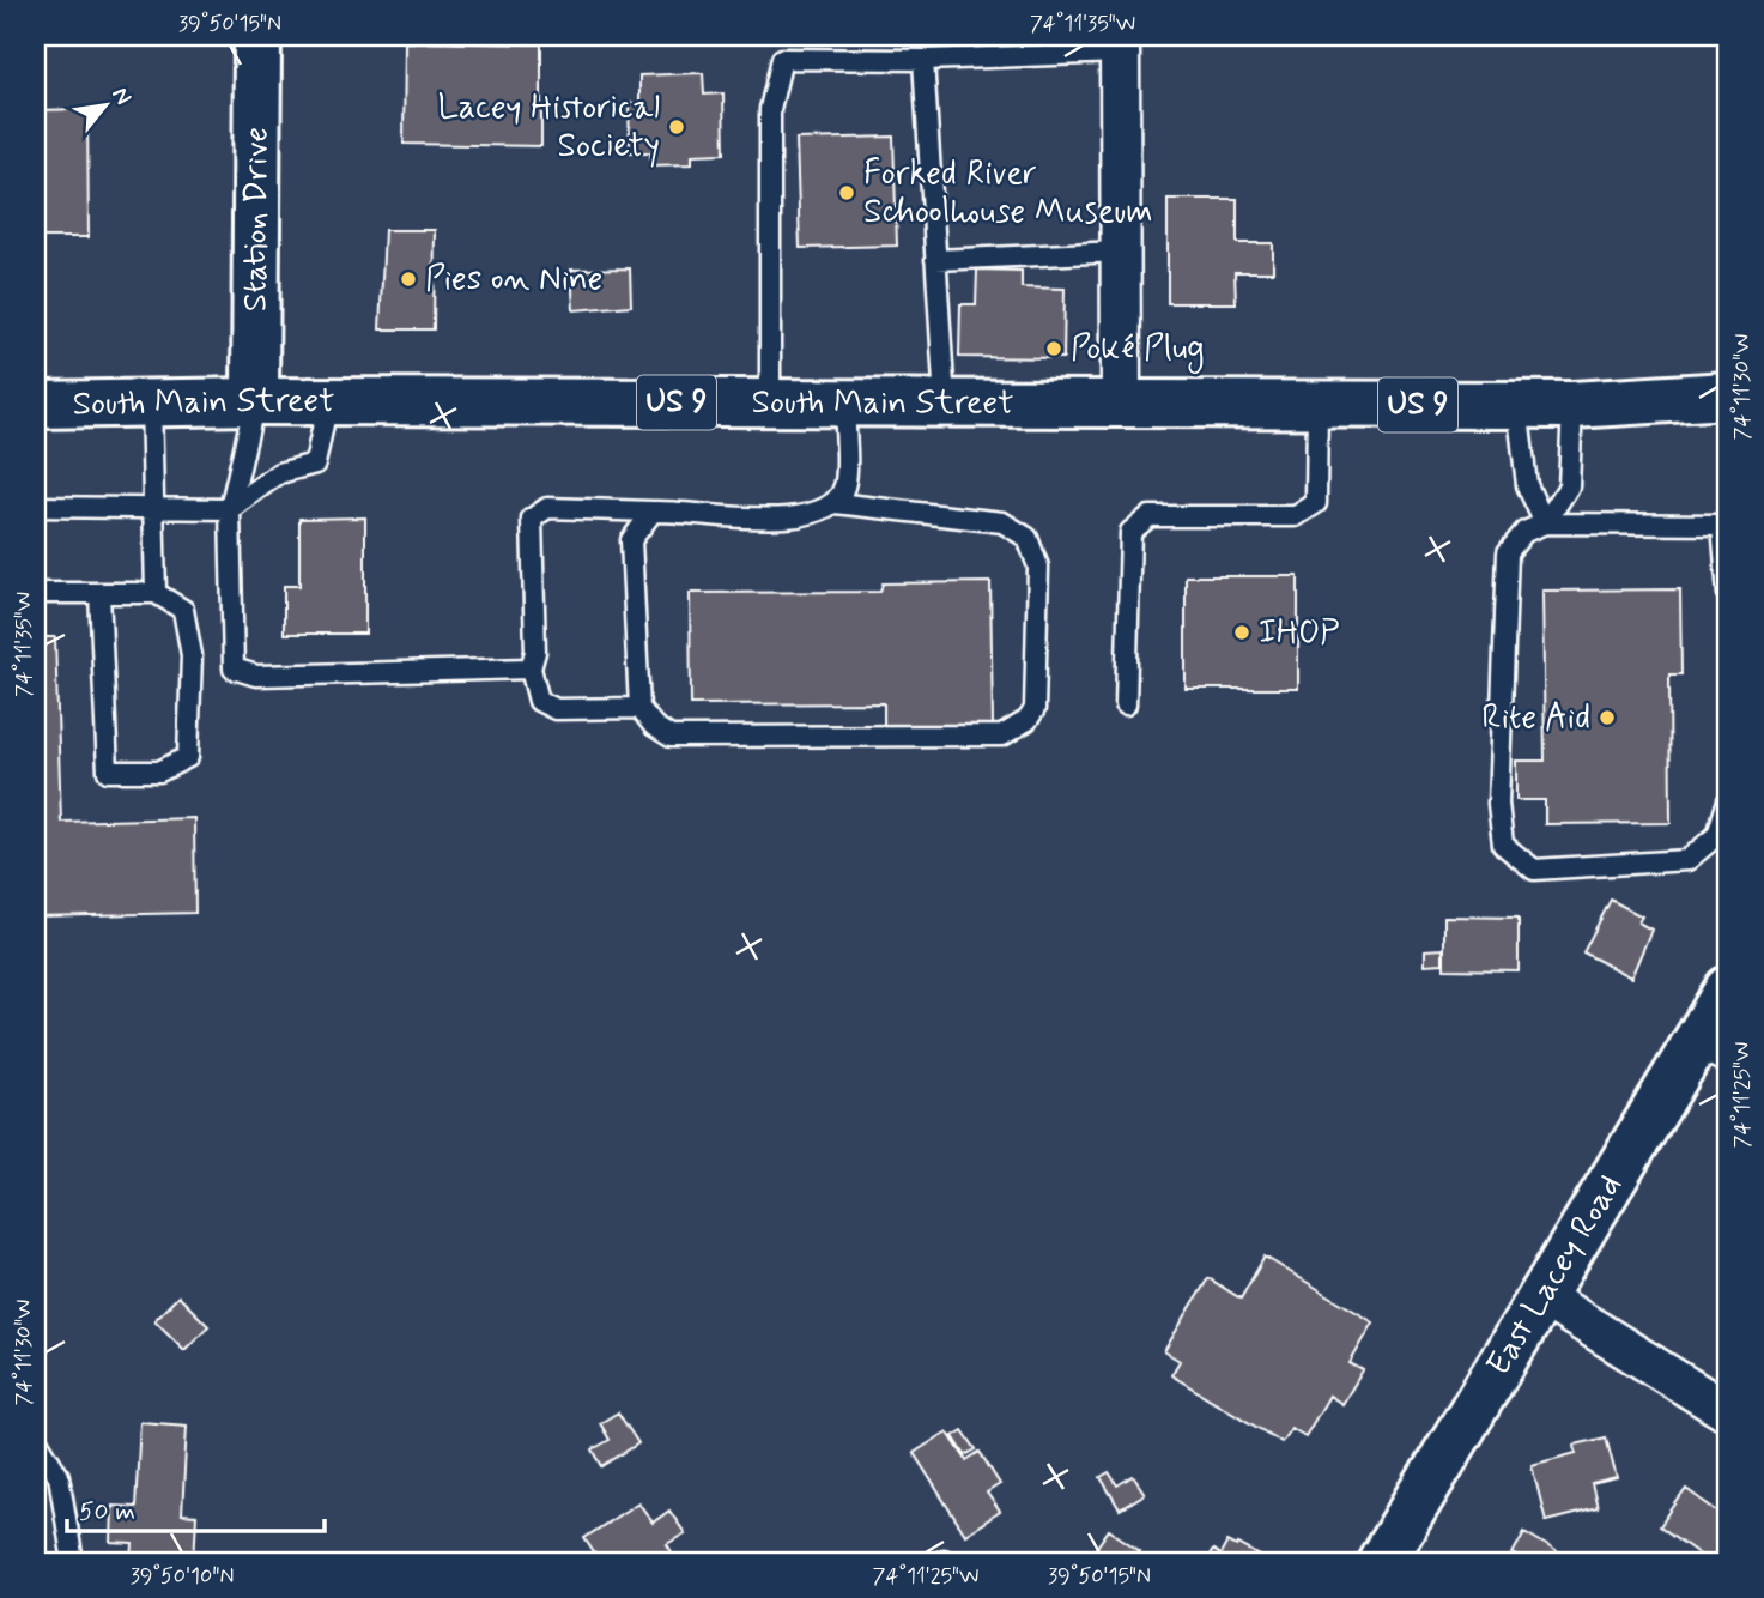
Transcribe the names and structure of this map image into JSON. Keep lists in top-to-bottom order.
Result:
{
  "streets": {
    "main road": [
      "Station Drive",
      "South Main Street",
      "US 9",
      "East Lacey Road"
    ]
  },
  "crossings": [
    ["Station Drive", "South Main Street"]
  ],
  "places": [
    "Lacey Historical Society",
    "Forked River Schoolhouse Museum",
    "Pies on Nine",
    "Poké Plug",
    "IHOP",
    "Rite Aid"
  ],
  "scale_bar": "50 m",
  "north": "top right",
  "coordinates": [
    "39°50'15\"N",
    "74°11'35\"W",
    "74°11'30\"W",
    "74°11'25\"W",
    "39°50'10\"N"
  ]
}
